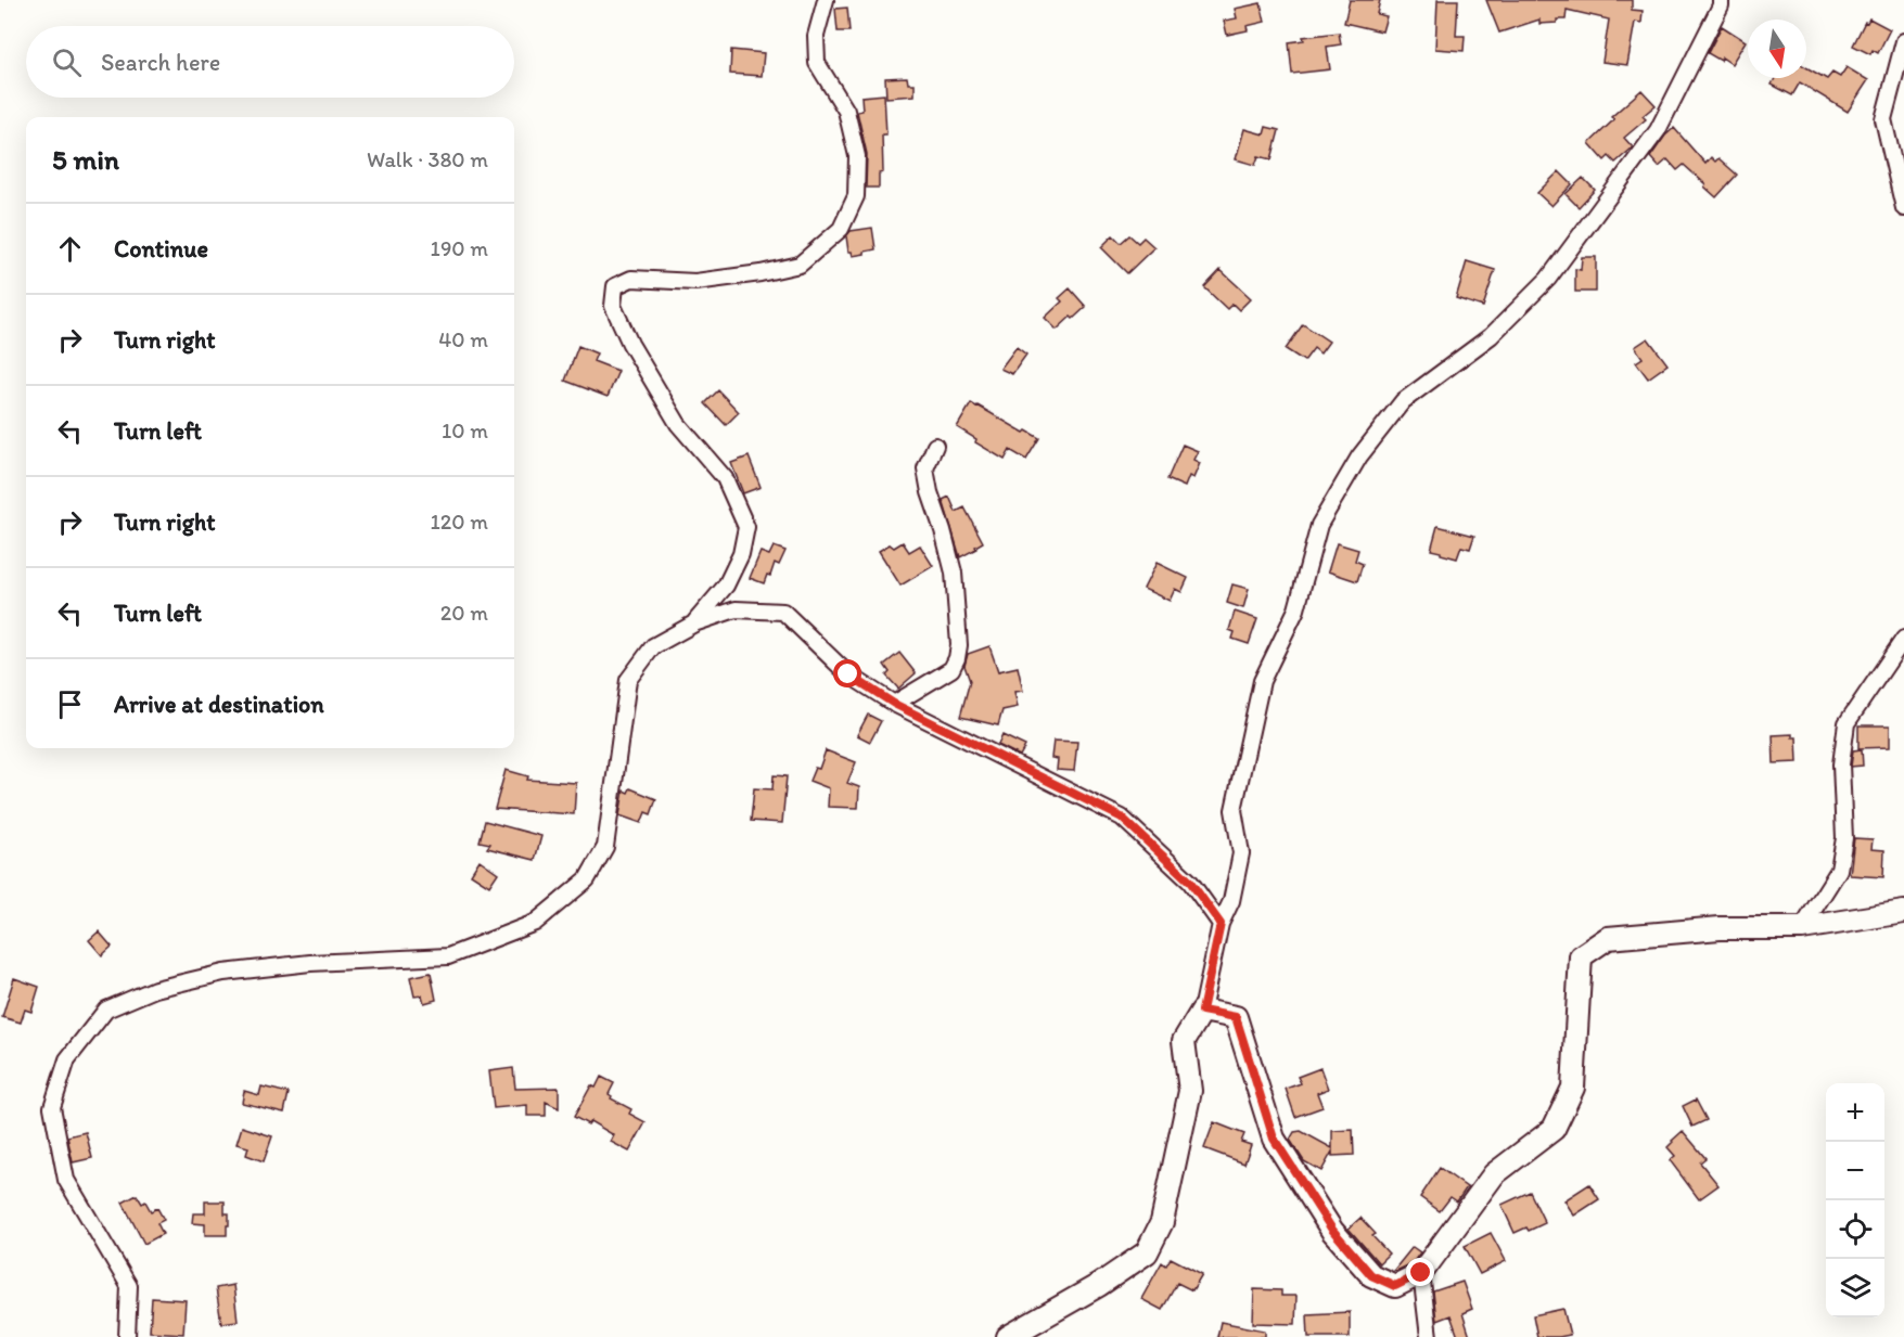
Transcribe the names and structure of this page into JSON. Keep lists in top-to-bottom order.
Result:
{
  "north": "bottom",
  "page": {
    "search": "Search here",
    "heading": ["5 min", "Walk · 380 m"],
    "list": [
      ["Continue", "190 m"],
      ["Turn right", "40 m"],
      ["Turn left", "10 m"],
      ["Turn right", "120 m"],
      ["Turn left", "20 m"],
      "Arrive at destination"
    ],
    "map_buttons": ["+", "−"]
  }
}
